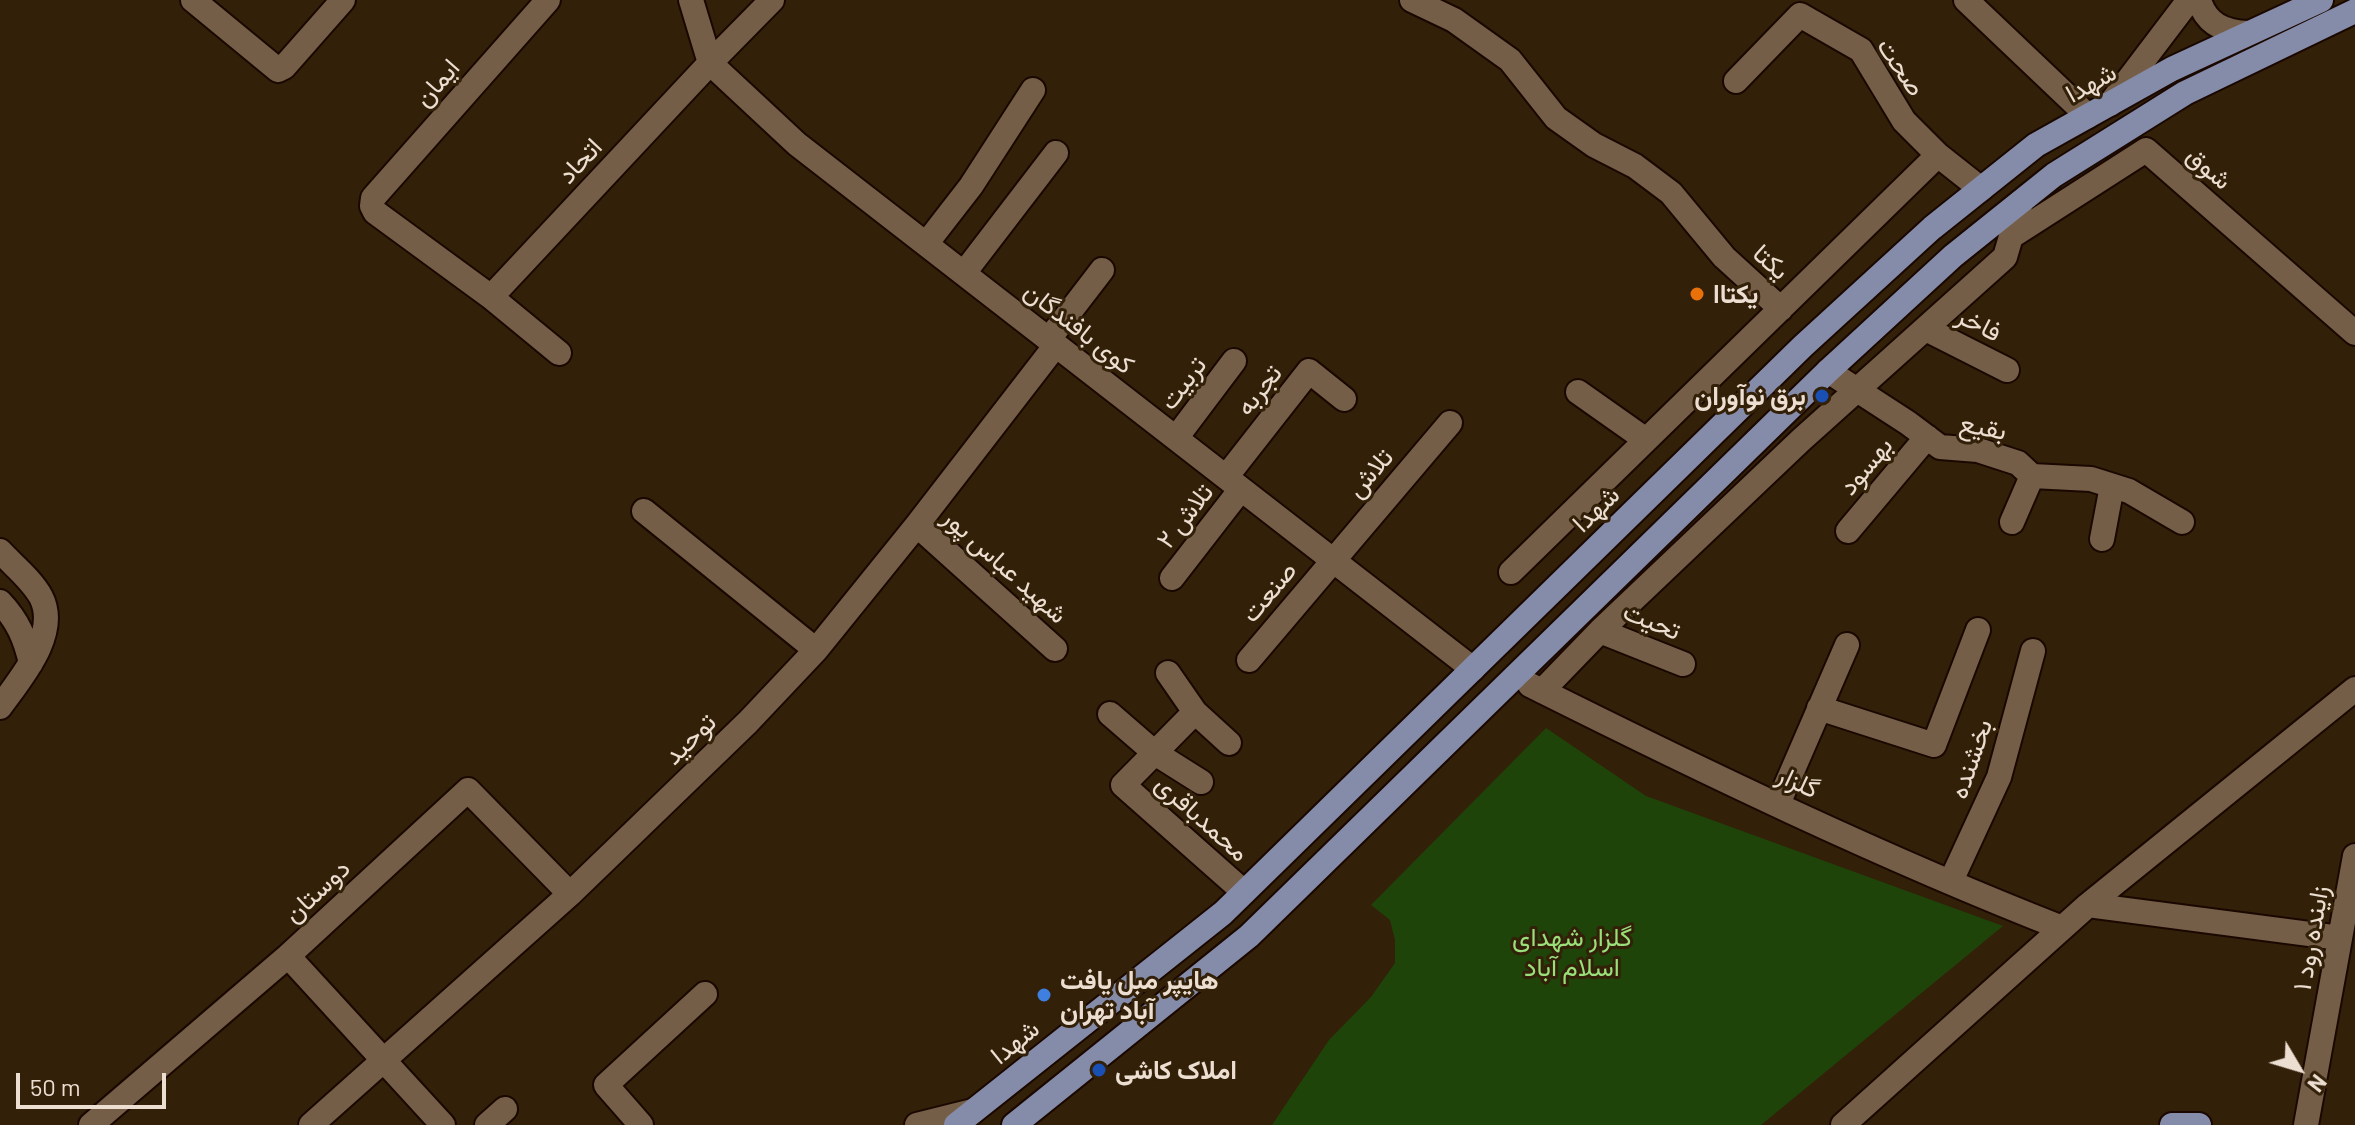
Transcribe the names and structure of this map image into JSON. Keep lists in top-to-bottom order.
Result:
{
  "streets": {
    "main road": ["شهدا"],
    "street": [
      "صحت",
      "ایمان",
      "اتحاد",
      "شوق",
      "یکتا",
      "فاخر",
      "کوی بافندگان",
      "تربیت",
      "تجربه",
      "بقیع",
      "بهسود",
      "تلاش",
      "تلاش ۲",
      "شهید عباس پور",
      "صنعت",
      "تحیت",
      "توحید",
      "بخشنده",
      "گلزار",
      "محمدباقری",
      "دوستان",
      "زاینده رود ۱"
    ]
  },
  "crossings": [
    ["صحت", "شهدا"],
    ["ایمان", "اتحاد"],
    ["شهدا", "کوی بافندگان"],
    ["شهدا", "محمدباقری"],
    ["اتحاد", "کوی بافندگان"],
    ["کوی بافندگان", "تربیت"],
    ["کوی بافندگان", "تجربه"],
    ["کوی بافندگان", "تلاش"],
    ["کوی بافندگان", "تلاش ۲"],
    ["کوی بافندگان", "صنعت"],
    ["کوی بافندگان", "توحید"],
    ["تجربه", "تلاش ۲"],
    ["بقیع", "بهسود"],
    ["تلاش", "صنعت"],
    ["شهید عباس پور", "توحید"],
    ["توحید", "دوستان"],
    ["بخشنده", "گلزار"]
  ],
  "parks": ["گلزار شهدای اسلام آباد"],
  "places": [
    "یکتاا",
    "برق نوآوران",
    "هایپر مبل یافت آباد تهران",
    "املاک کاشی"
  ],
  "scale_bar": "50 m",
  "north": "bottom right"
}
